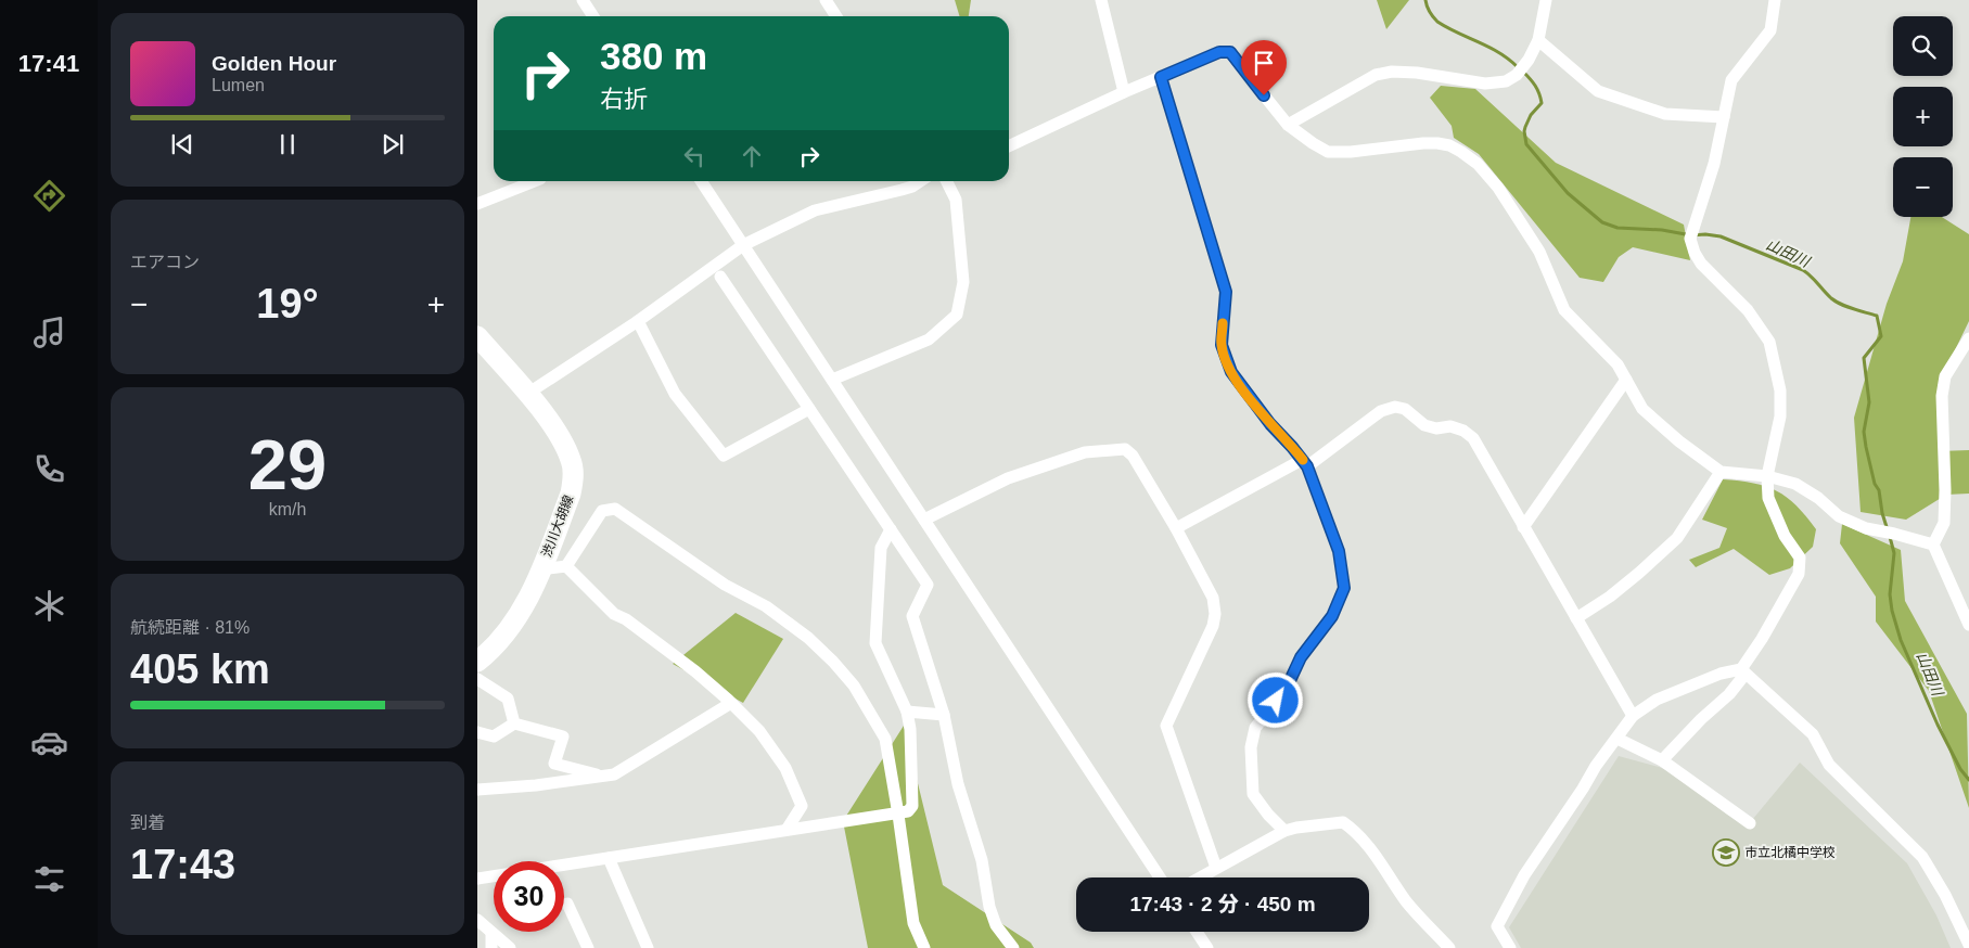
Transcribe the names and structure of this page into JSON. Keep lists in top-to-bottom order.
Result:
{
  "streets": {
    "main road": ["渋川大胡線"]
  },
  "water": ["山田川"],
  "places": {
    "school or university": ["市立北橘中学校"]
  },
  "page": {
    "tabs": "17:41",
    "map_buttons": ["+", "−"],
    "turn": ["380 m", "右折"],
    "song": ["Golden Hour", "Lumen"],
    "tile": [
      "エアコン",
      ["29", "km/h"],
      ["航続距離 · 81%", "405 km"],
      ["到着", "17:43"]
    ],
    "heat": ["−", "19°", "+"],
    "limit": "30",
    "trip": "17:43 · 2 分 · 450 m"
  }
}
